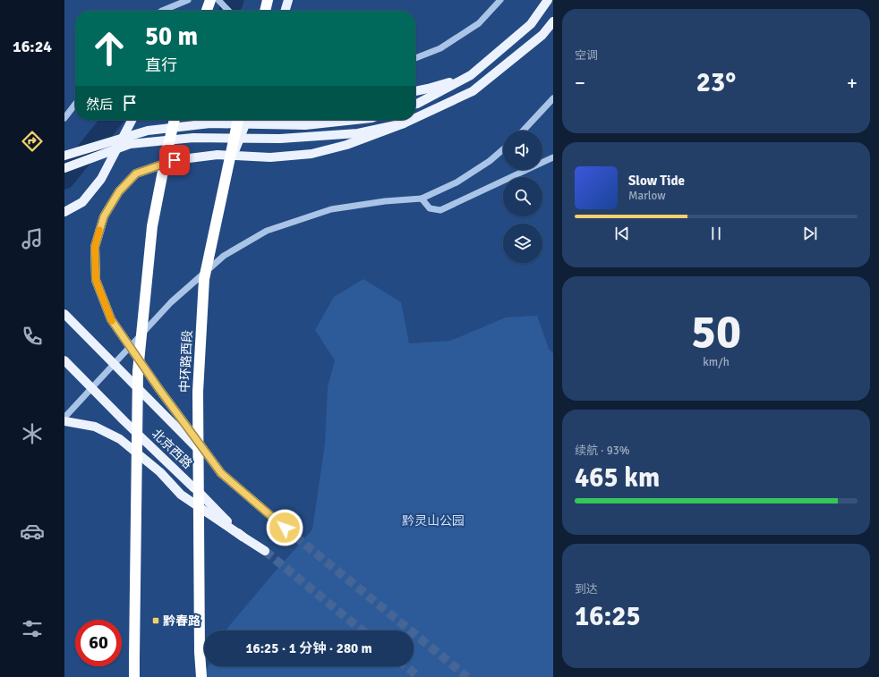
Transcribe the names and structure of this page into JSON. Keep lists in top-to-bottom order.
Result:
{
  "streets": {
    "highway": ["中环路西段"],
    "main road": ["北京西路"]
  },
  "parks": ["黔灵山公园"],
  "places": {
    "transit": ["黔春路"]
  },
  "page": {
    "tabs": "16:24",
    "tile": [
      "空调",
      ["50", "km/h"],
      ["续航 · 93%", "465 km"],
      ["到达", "16:25"]
    ],
    "turn": ["50 m", "直行"],
    "heat": ["−", "23°", "+"],
    "then": "然后",
    "song": ["Slow Tide", "Marlow"],
    "limit": "60",
    "trip": "16:25 · 1 分钟 · 280 m"
  }
}
